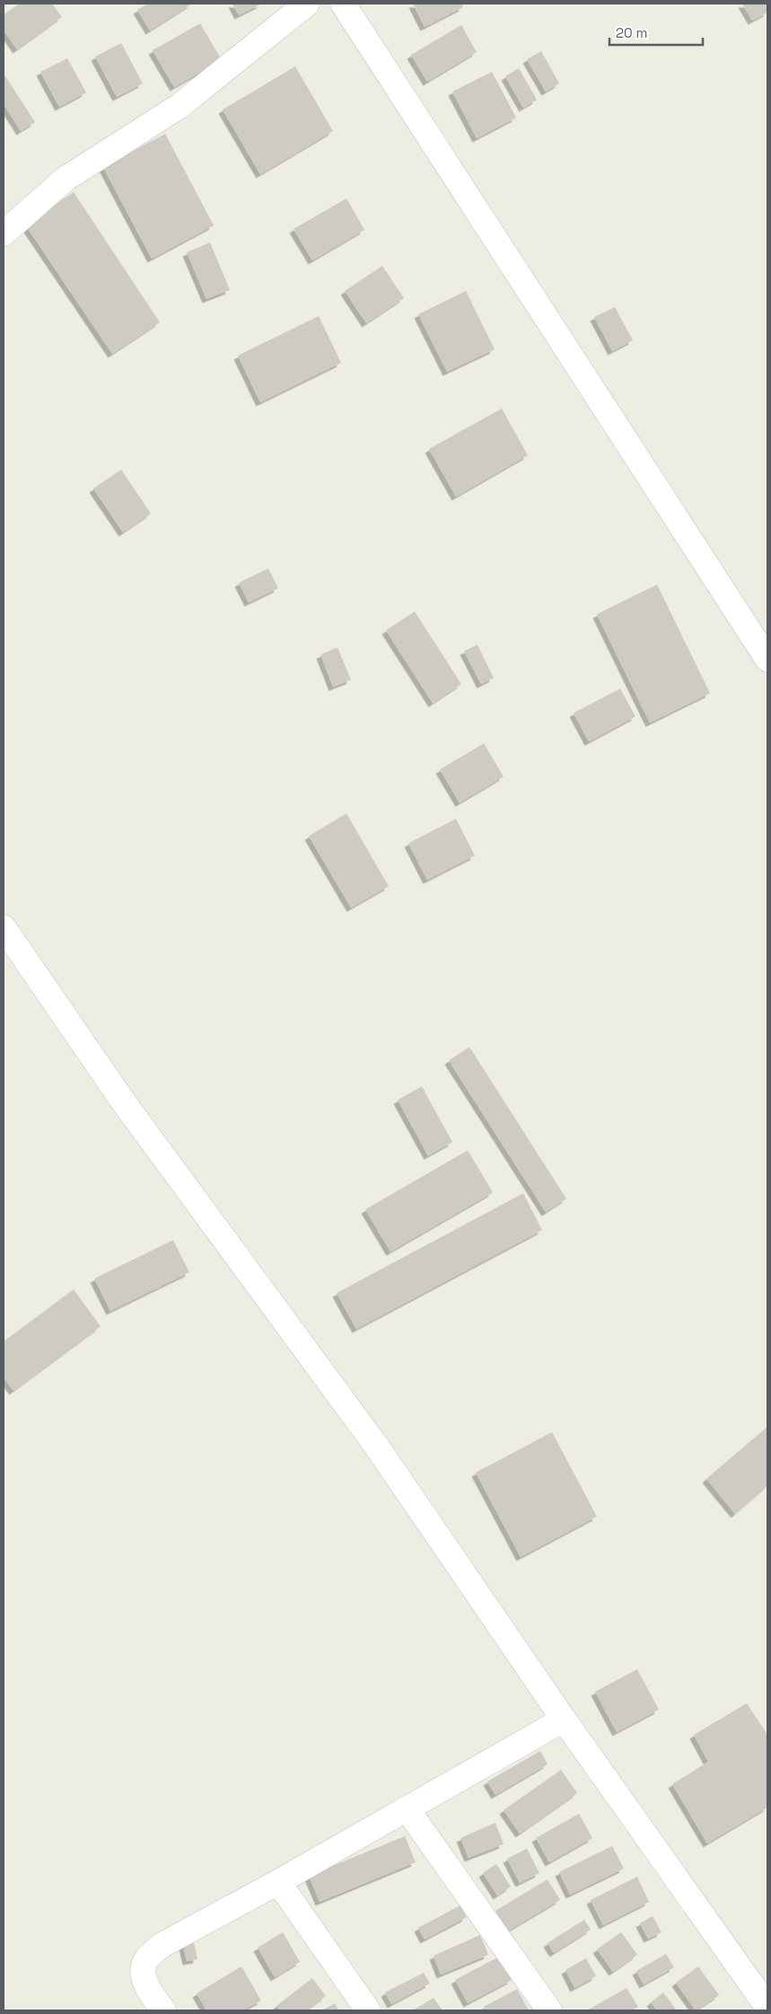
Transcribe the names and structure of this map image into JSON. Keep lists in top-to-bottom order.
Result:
{
  "scale_bar": "20 m"
}
